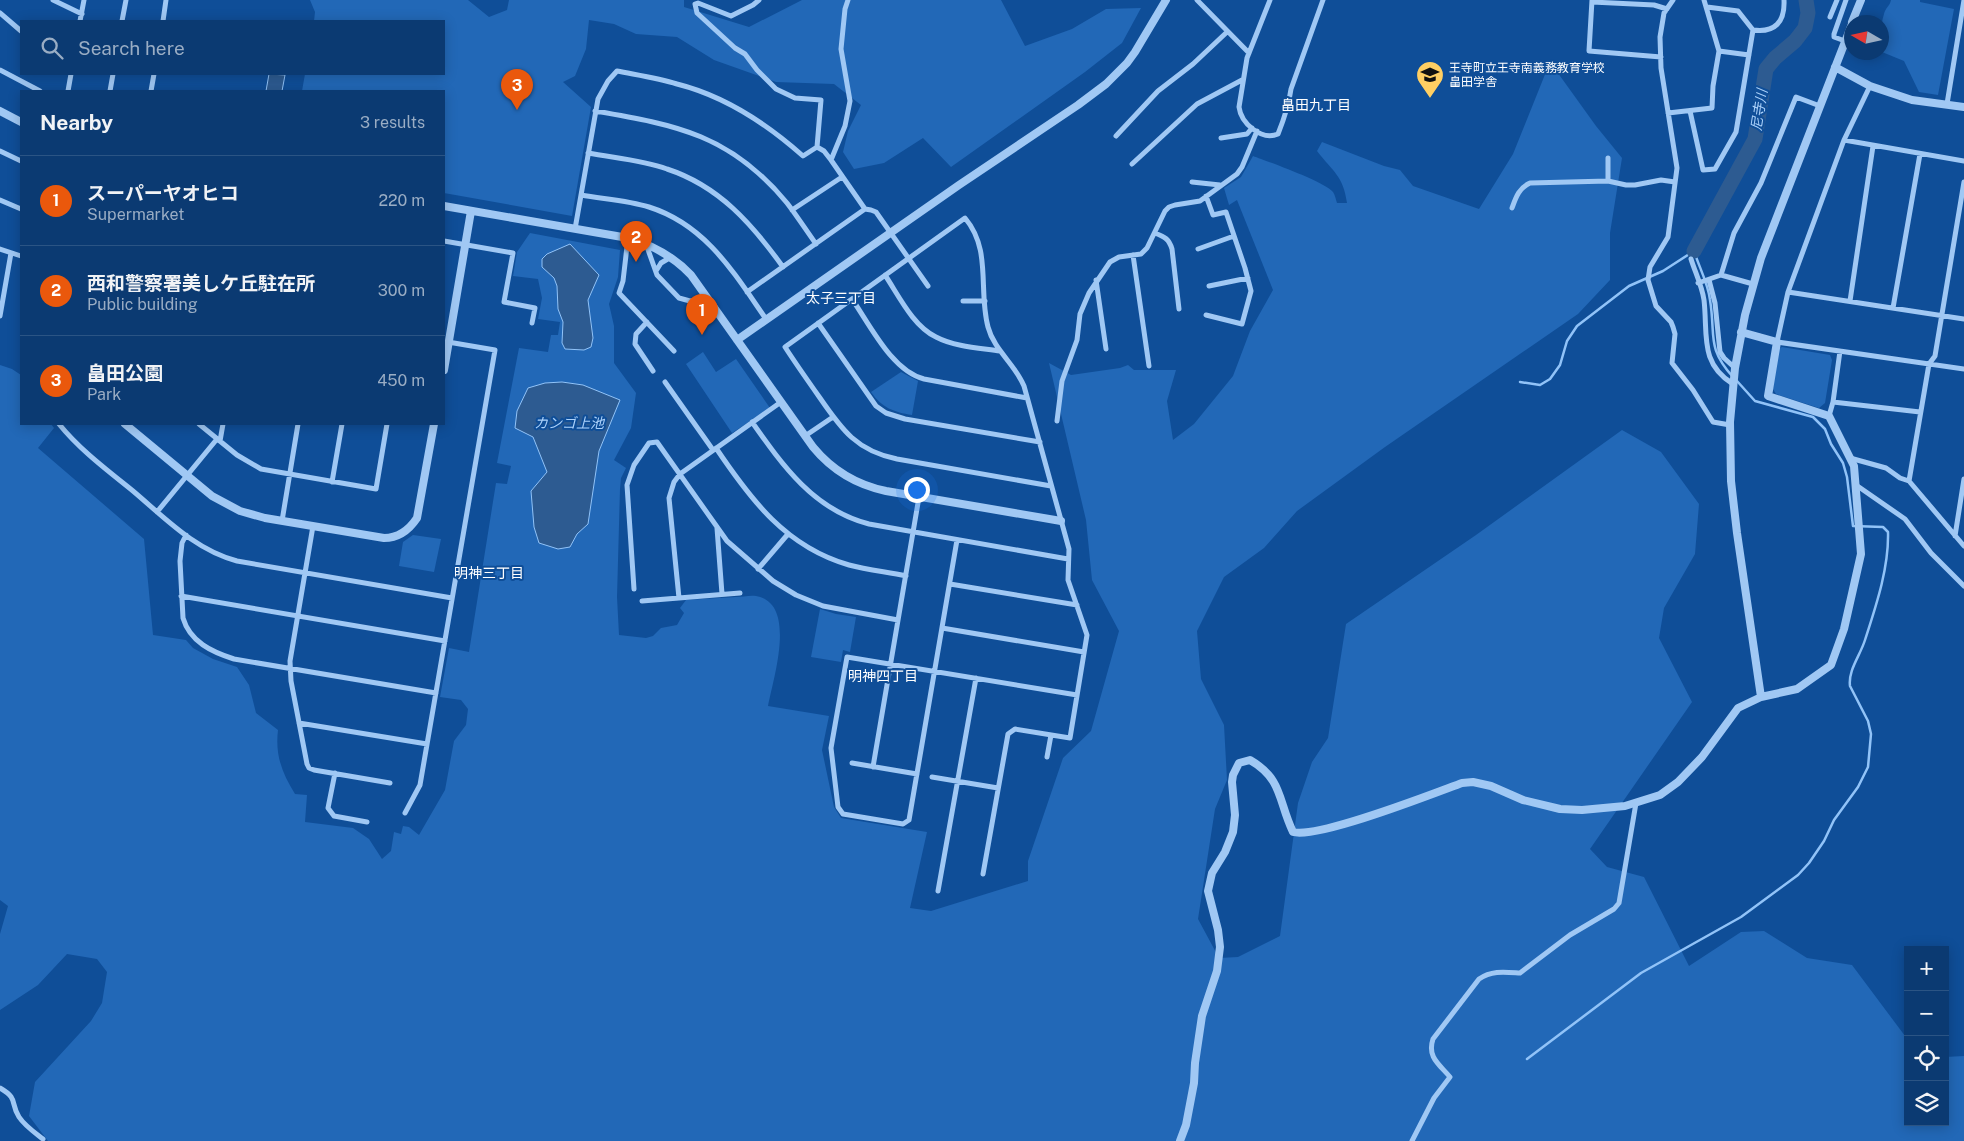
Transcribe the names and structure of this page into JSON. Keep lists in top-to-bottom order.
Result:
{
  "districts": [
    "畠田九丁目",
    "太子三丁目",
    "明神三丁目",
    "明神四丁目"
  ],
  "water": ["尼寺川", "カンゴ上池"],
  "places": {
    "school or university": ["王寺町立王寺南義務教育学校 畠田学舎"]
  },
  "north": "left",
  "page": {
    "search": "Search here",
    "pins": ["3", "2", "1"],
    "heading": ["Nearby", "3 results"],
    "list": [
      {
        "mark": "1",
        "name": "スーパーヤオヒコ",
        "note": "Supermarket",
        "value": "220 m"
      },
      {
        "mark": "2",
        "name": "西和警察署美しケ丘駐在所",
        "note": "Public building",
        "value": "300 m"
      },
      {
        "mark": "3",
        "name": "畠田公園",
        "note": "Park",
        "value": "450 m"
      }
    ],
    "map_buttons": ["+", "−"]
  }
}
